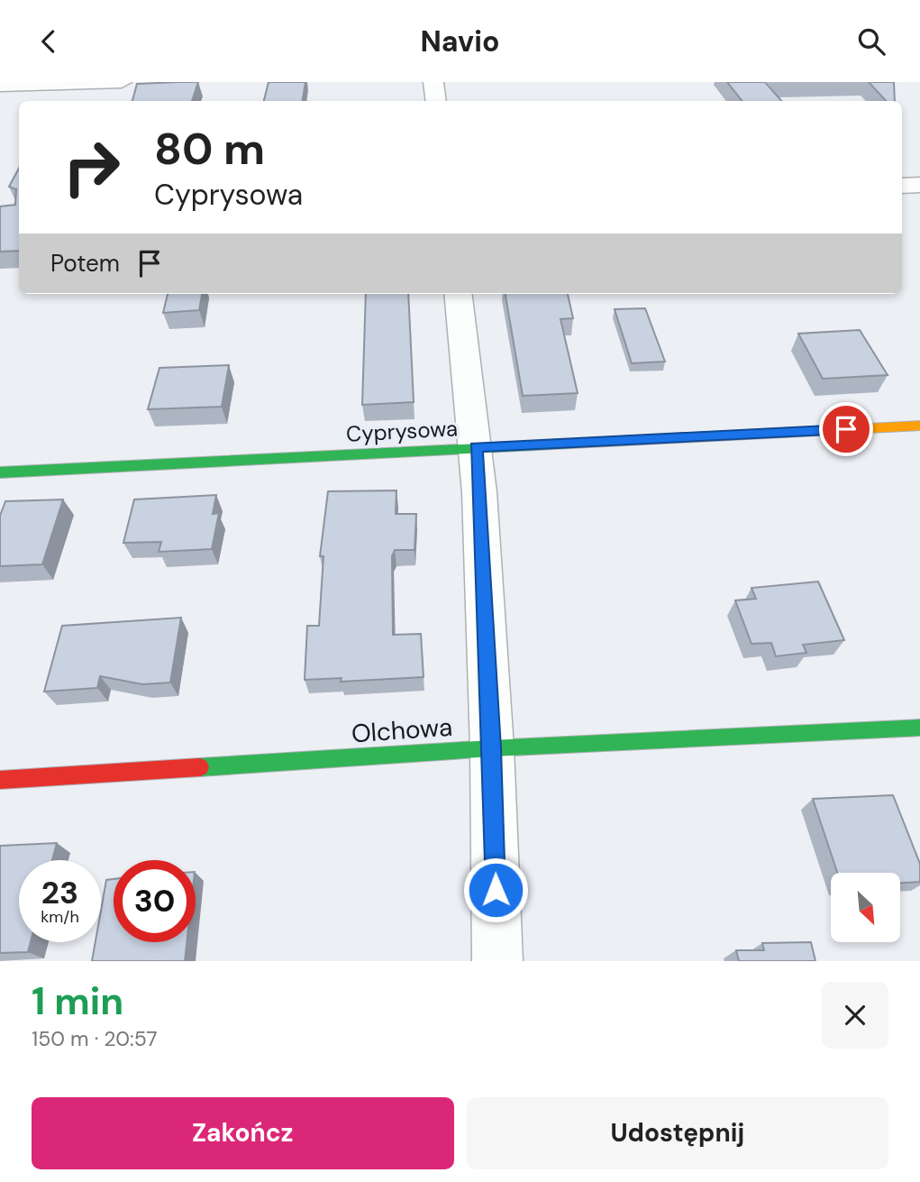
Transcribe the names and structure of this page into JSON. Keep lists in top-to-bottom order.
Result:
{
  "streets": {
    "street": ["Cyprysowa", "Olchowa"]
  },
  "north": "bottom right",
  "page": {
    "header": "Navio",
    "turn": ["80 m", "Cyprysowa"],
    "then": "Potem",
    "speed": "23 km/h",
    "limit": "30",
    "heading": ["1 min", "150 m · 20:57"],
    "buttons": ["Zakończ", "Udostępnij"]
  }
}
